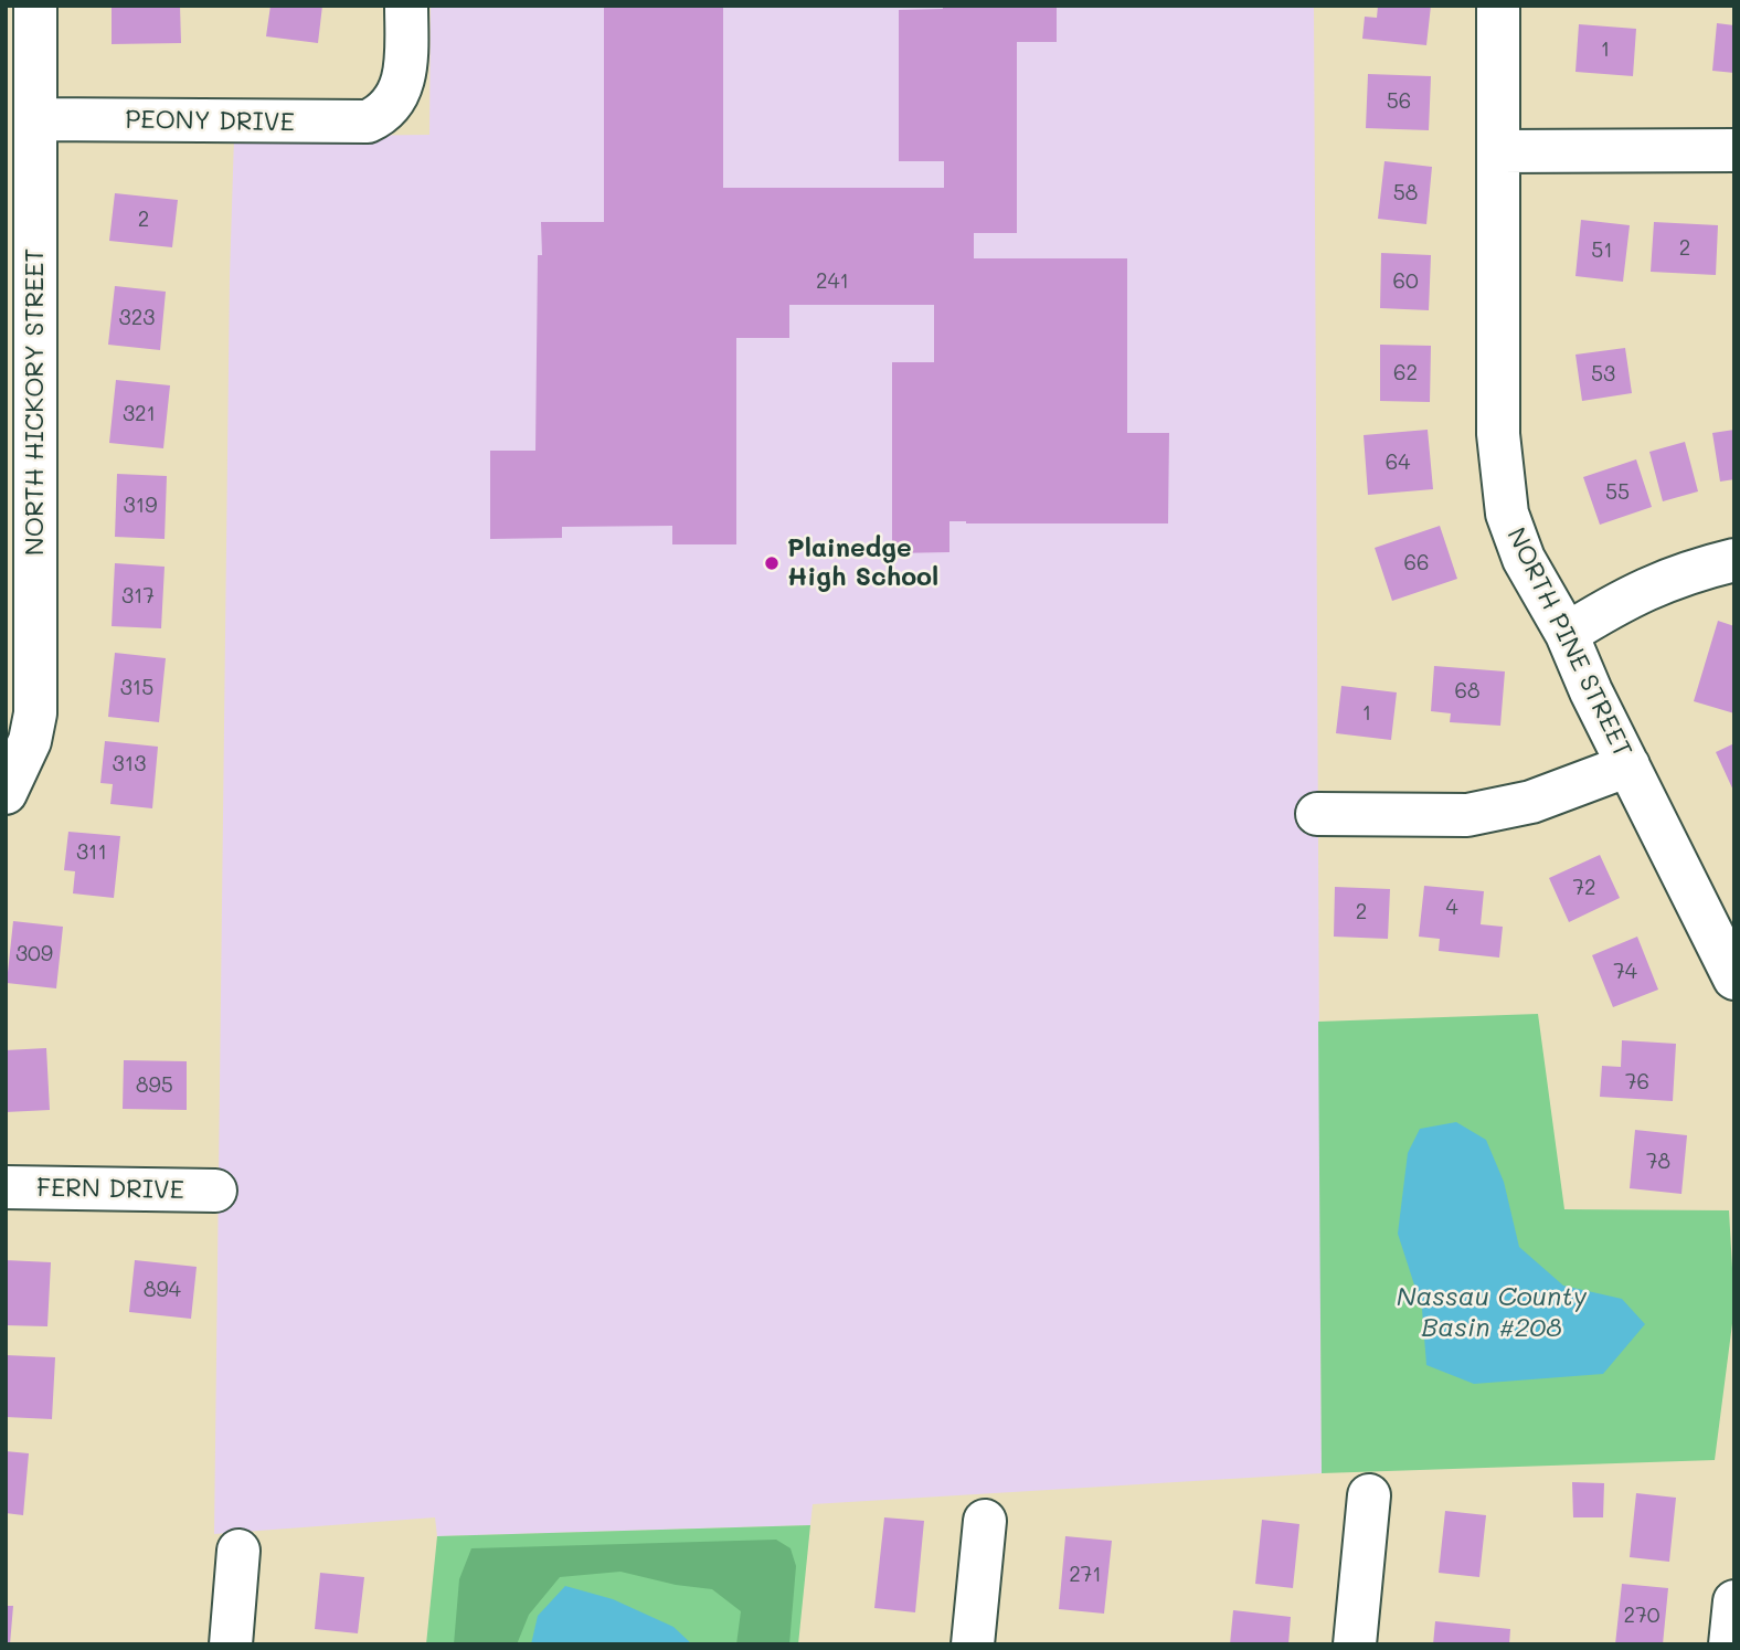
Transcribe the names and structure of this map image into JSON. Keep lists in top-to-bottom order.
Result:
{
  "streets": {
    "street": [
      "PEONY DRIVE",
      "NORTH HICKORY STREET",
      "NORTH PINE STREET",
      "FERN DRIVE"
    ]
  },
  "crossings": [
    ["PEONY DRIVE", "NORTH HICKORY STREET"]
  ],
  "water": ["Nassau County Basin #208"],
  "places": ["Plainedge High School"],
  "house_numbers": [
    "1",
    "56",
    "58",
    "2",
    "2",
    "51",
    "241",
    "60",
    "323",
    "62",
    "53",
    "321",
    "64",
    "55",
    "319",
    "66",
    "317",
    "315",
    "68",
    "1",
    "313",
    "311",
    "72",
    "4",
    "2",
    "309",
    "74",
    "76",
    "895",
    "78",
    "894",
    "271",
    "270"
  ]
}
